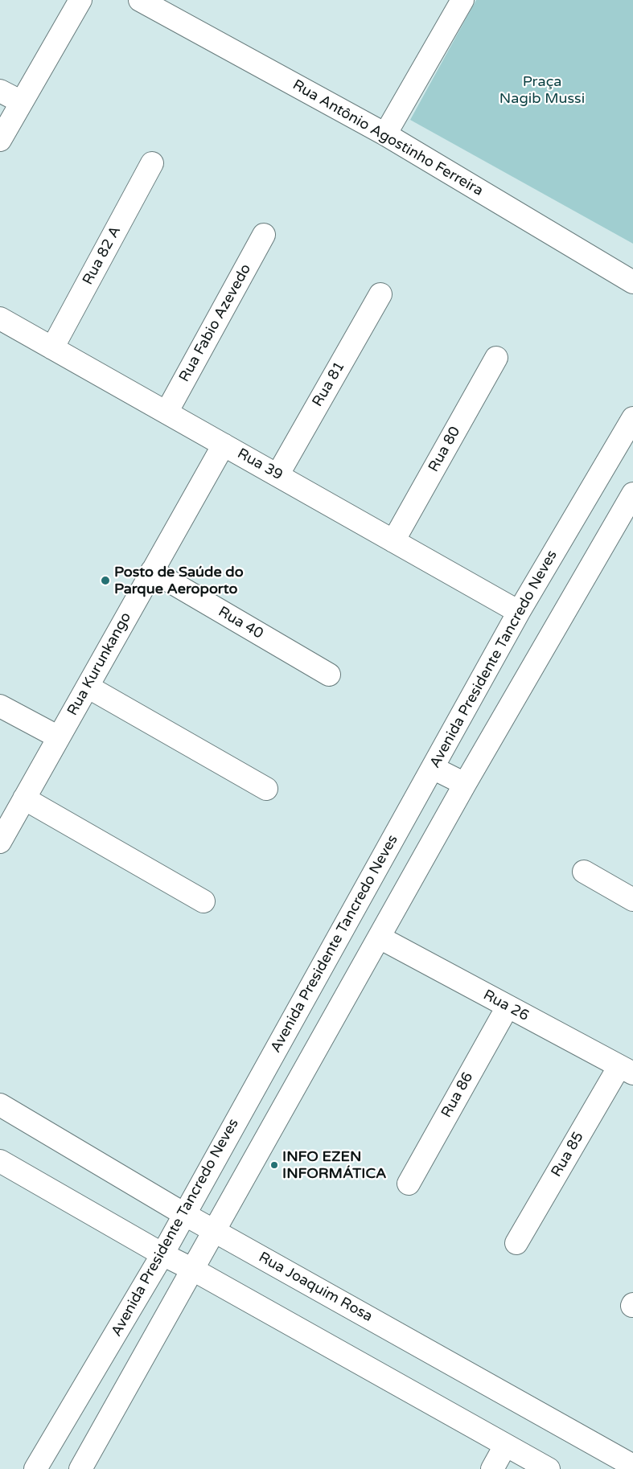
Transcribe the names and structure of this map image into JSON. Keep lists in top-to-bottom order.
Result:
{
  "streets": {
    "street": [
      "Rua Antônio Agostinho Ferreira",
      "Rua 82 A",
      "Rua Fabio Azevedo",
      "Rua 81",
      "Rua 80",
      "Rua 39",
      "Rua 40",
      "Avenida Presidente Tancredo Neves",
      "Rua Kurunkango",
      "Rua 26",
      "Rua 86",
      "Rua 85",
      "Rua Joaquim Rosa"
    ]
  },
  "crossings": [
    ["Rua 82 A", "Rua 39"],
    ["Rua Fabio Azevedo", "Rua 39"],
    ["Rua 81", "Rua 39"],
    ["Rua 80", "Rua 39"],
    ["Rua 39", "Avenida Presidente Tancredo Neves"],
    ["Rua 39", "Rua Kurunkango"],
    ["Rua 40", "Rua Kurunkango"],
    ["Avenida Presidente Tancredo Neves", "Rua Joaquim Rosa"],
    ["Rua 26", "Rua 86"],
    ["Rua 26", "Rua 85"]
  ],
  "parks": ["Praça Nagib Mussi"],
  "places": ["Posto de Saúde do Parque Aeroporto", "INFO EZEN INFORMÁTICA"]
}
